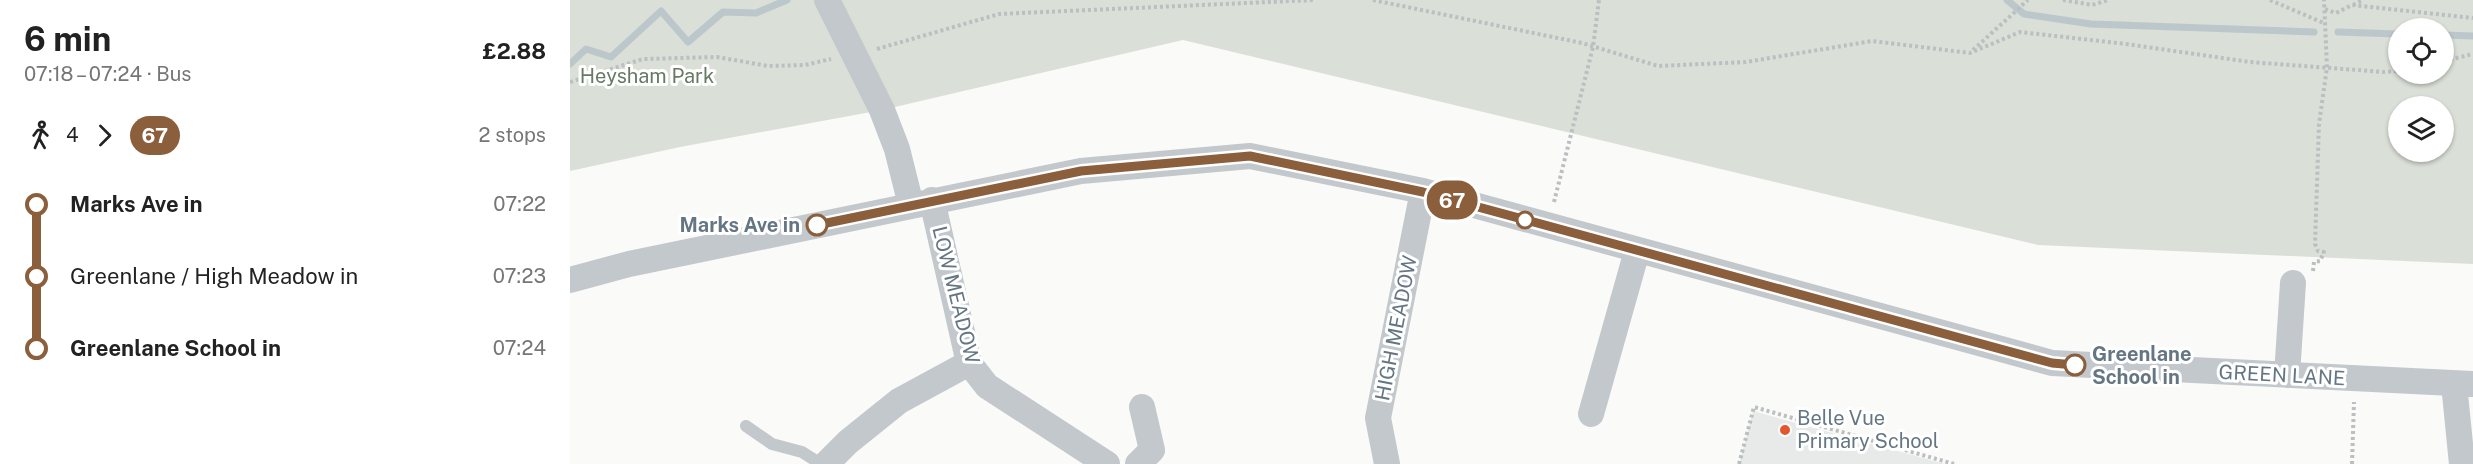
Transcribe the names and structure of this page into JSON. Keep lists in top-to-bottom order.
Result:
{
  "streets": {
    "street": ["LOW MEADOW", "HIGH MEADOW", "GREEN LANE"]
  },
  "crossings": [
    ["LOW MEADOW", "GREEN LANE"],
    ["HIGH MEADOW", "GREEN LANE"]
  ],
  "parks": ["Heysham Park"],
  "places": ["Marks Ave in", "Greenlane School in", "Belle Vue Primary School"],
  "lines": ["bus line 67"],
  "page": {
    "heading": ["6 min", "07:18 – 07:24 · Bus", "£2.88"],
    "on_map": "67",
    "legs": ["4", "67", "2 stops"],
    "list": [
      {
        "name": "Marks Ave in",
        "value": "07:22"
      },
      {
        "name": "Greenlane / High Meadow in",
        "value": "07:23"
      },
      {
        "name": "Greenlane School in",
        "value": "07:24"
      }
    ]
  }
}
